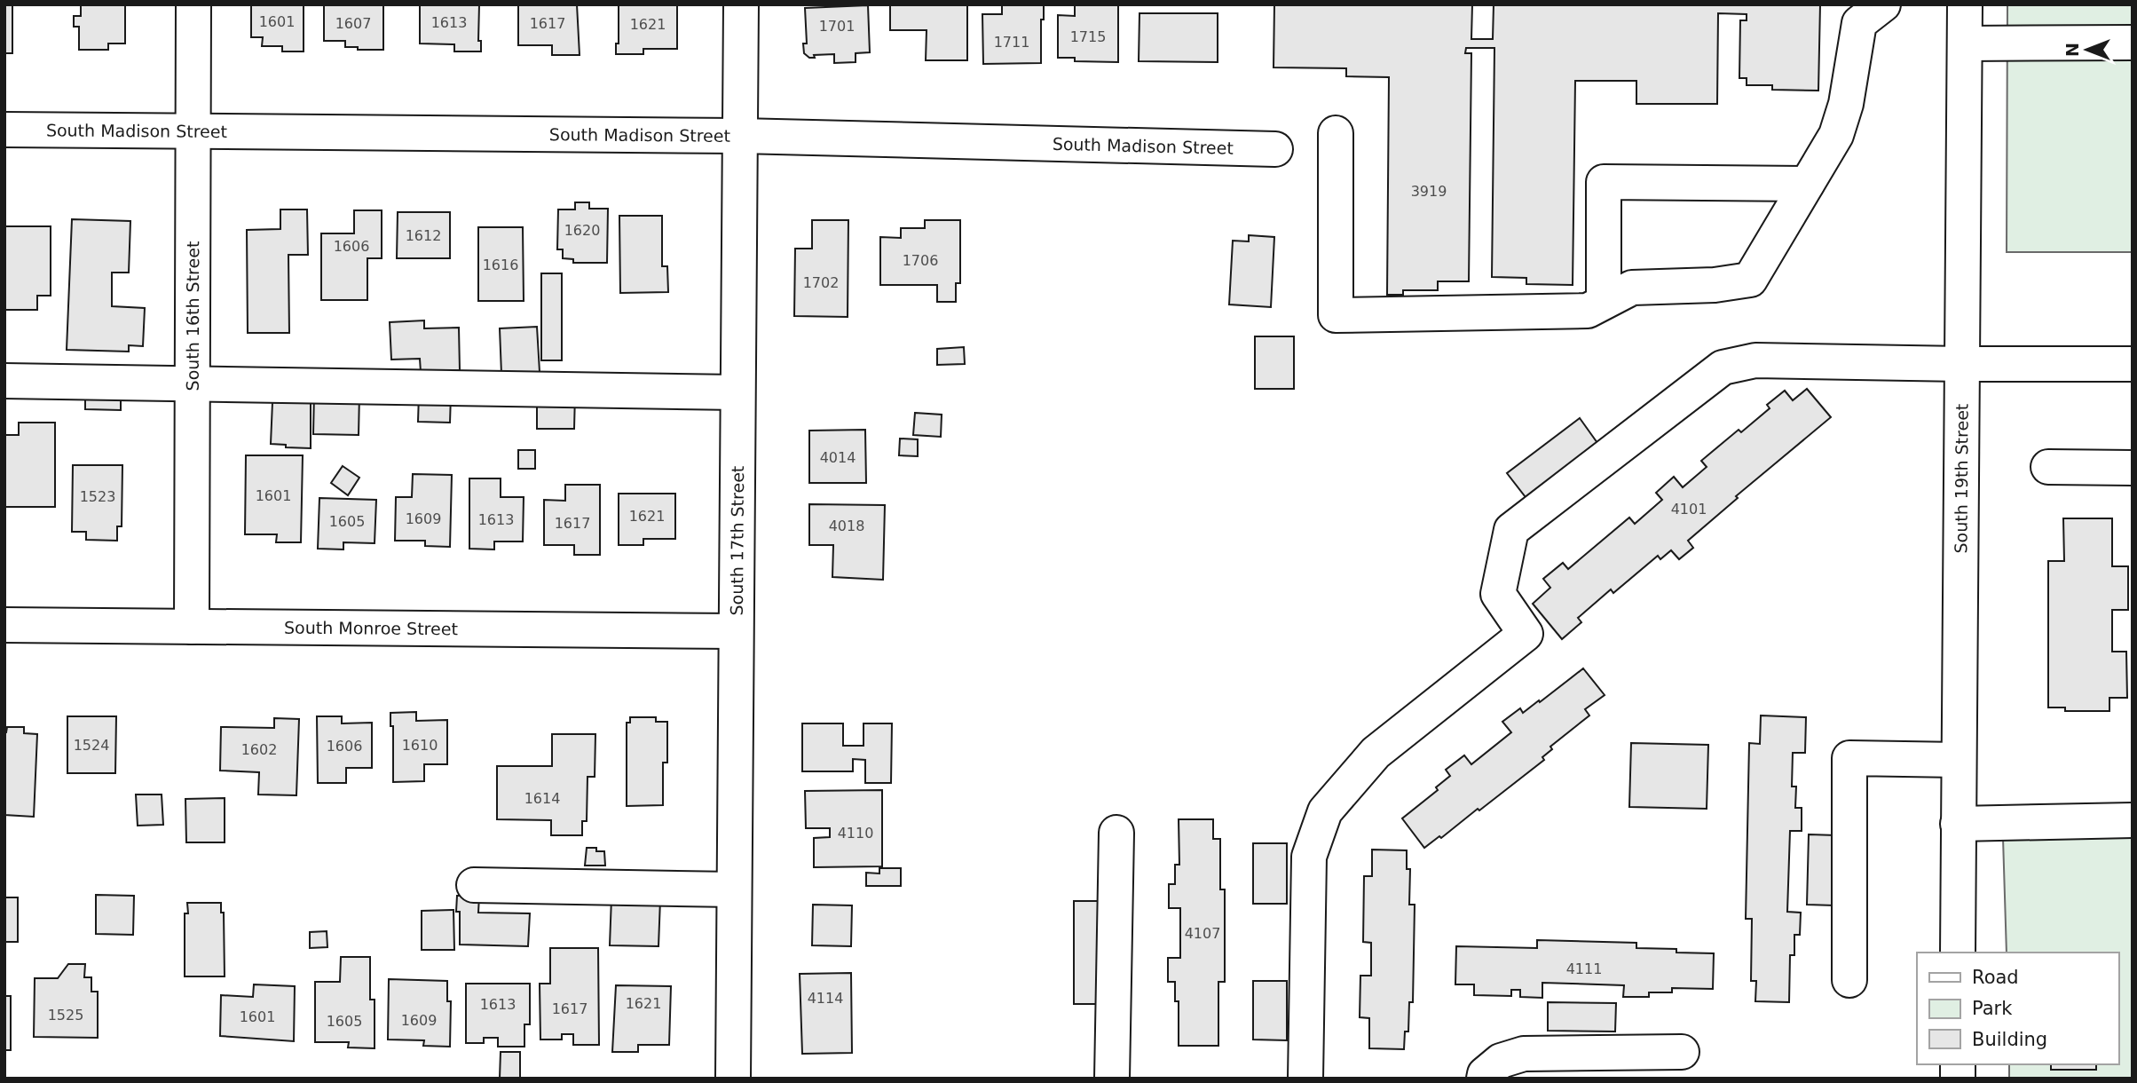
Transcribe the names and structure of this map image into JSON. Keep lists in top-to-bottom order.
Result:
{
  "streets": {
    "street": [
      "South Madison Street",
      "South 16th Street",
      "South 19th Street",
      "South 17th Street",
      "South Monroe Street"
    ]
  },
  "crossings": [
    ["South Madison Street", "South 16th Street"],
    ["South Madison Street", "South 17th Street"],
    ["South 16th Street", "South Monroe Street"],
    ["South 17th Street", "South Monroe Street"]
  ],
  "house_numbers": [
    "1601",
    "1613",
    "1607",
    "1617",
    "1621",
    "1701",
    "1715",
    "1711",
    "3919",
    "1620",
    "1612",
    "1606",
    "1706",
    "1616",
    "1702",
    "4014",
    "1601",
    "1523",
    "4101",
    "1621",
    "1609",
    "1613",
    "1605",
    "1617",
    "4018",
    "1524",
    "1610",
    "1606",
    "1602",
    "1614",
    "4110",
    "4107",
    "4111",
    "4114",
    "1621",
    "1613",
    "1617",
    "1525",
    "1601",
    "1609",
    "1605"
  ],
  "legend": ["Road", "Park", "Building"],
  "north": "left"
}
